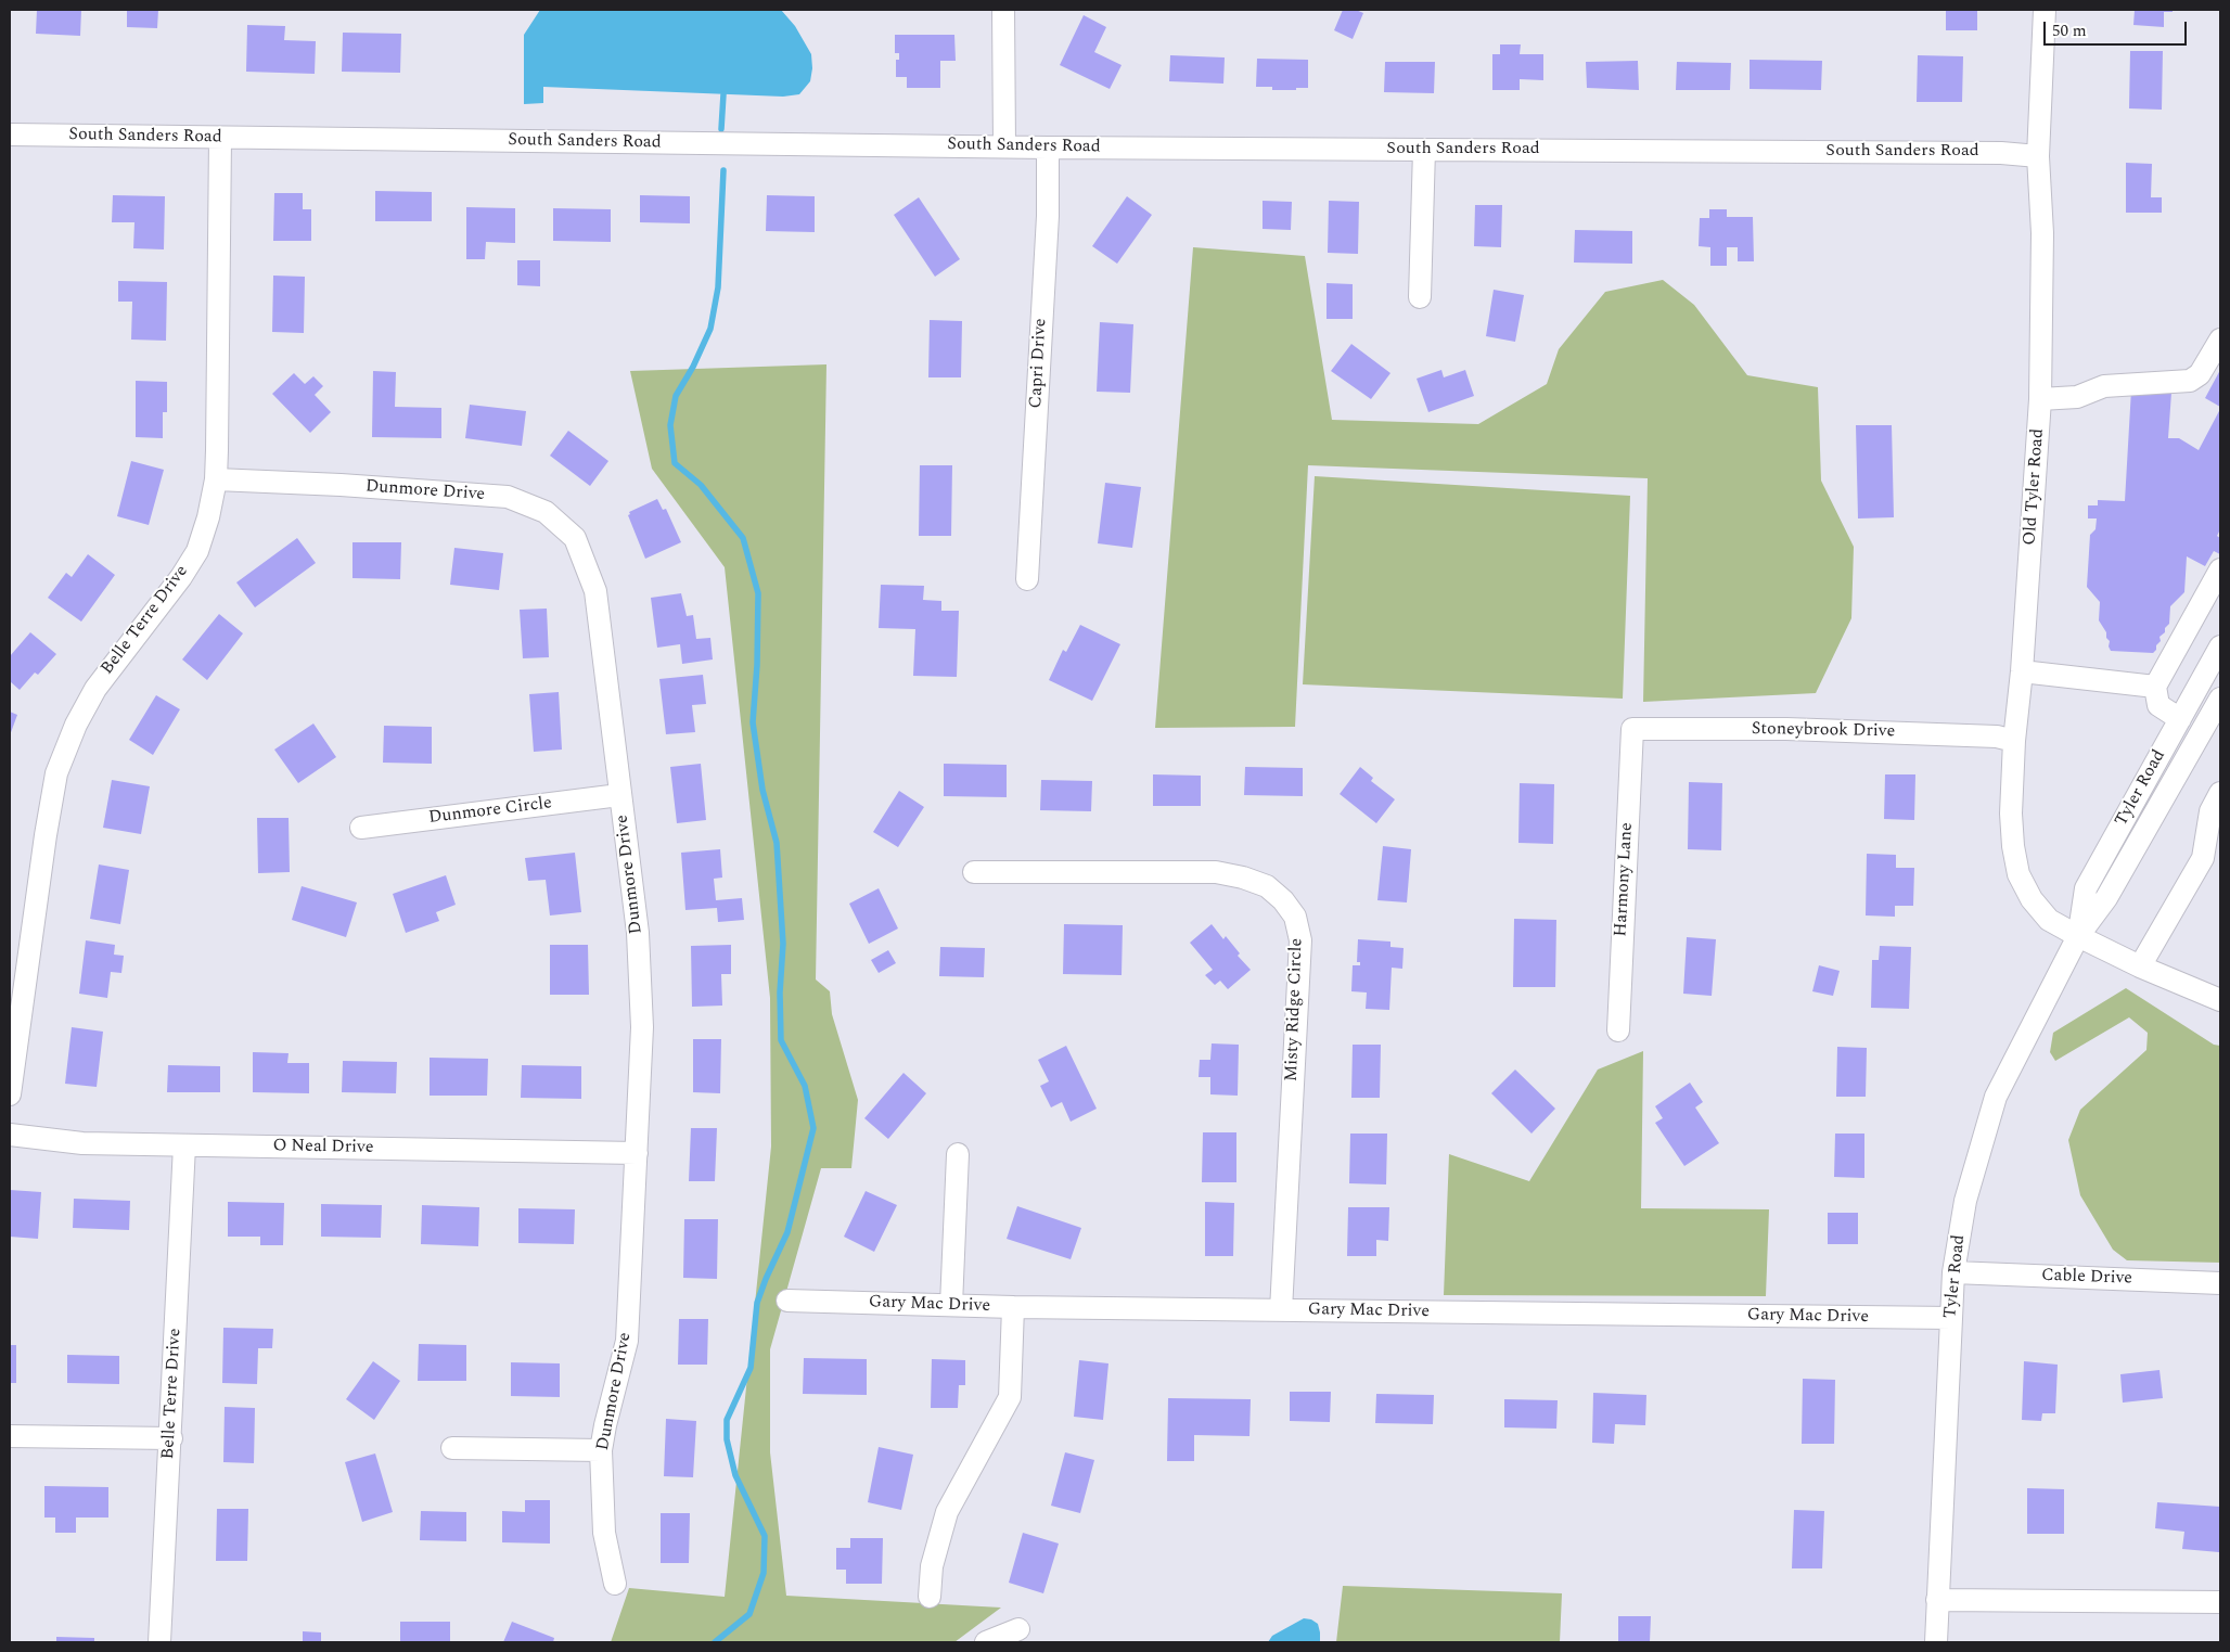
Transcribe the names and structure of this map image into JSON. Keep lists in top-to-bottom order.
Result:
{
  "streets": {
    "street": [
      "South Sanders Road",
      "Capri Drive",
      "Old Tyler Road",
      "Dunmore Drive",
      "Belle Terre Drive",
      "Stoneybrook Drive",
      "Tyler Road",
      "Dunmore Circle",
      "Harmony Lane",
      "Misty Ridge Circle",
      "O Neal Drive",
      "Cable Drive",
      "Gary Mac Drive"
    ]
  },
  "crossings": [
    ["South Sanders Road", "Capri Drive"],
    ["South Sanders Road", "Old Tyler Road"],
    ["South Sanders Road", "Belle Terre Drive"],
    ["Old Tyler Road", "Stoneybrook Drive"],
    ["Old Tyler Road", "Tyler Road"],
    ["Dunmore Drive", "Belle Terre Drive"],
    ["Dunmore Drive", "Dunmore Circle"],
    ["Dunmore Drive", "O Neal Drive"],
    ["Belle Terre Drive", "O Neal Drive"],
    ["Stoneybrook Drive", "Harmony Lane"],
    ["Tyler Road", "Cable Drive"],
    ["Tyler Road", "Gary Mac Drive"],
    ["Misty Ridge Circle", "Gary Mac Drive"]
  ],
  "scale_bar": "50 m"
}
